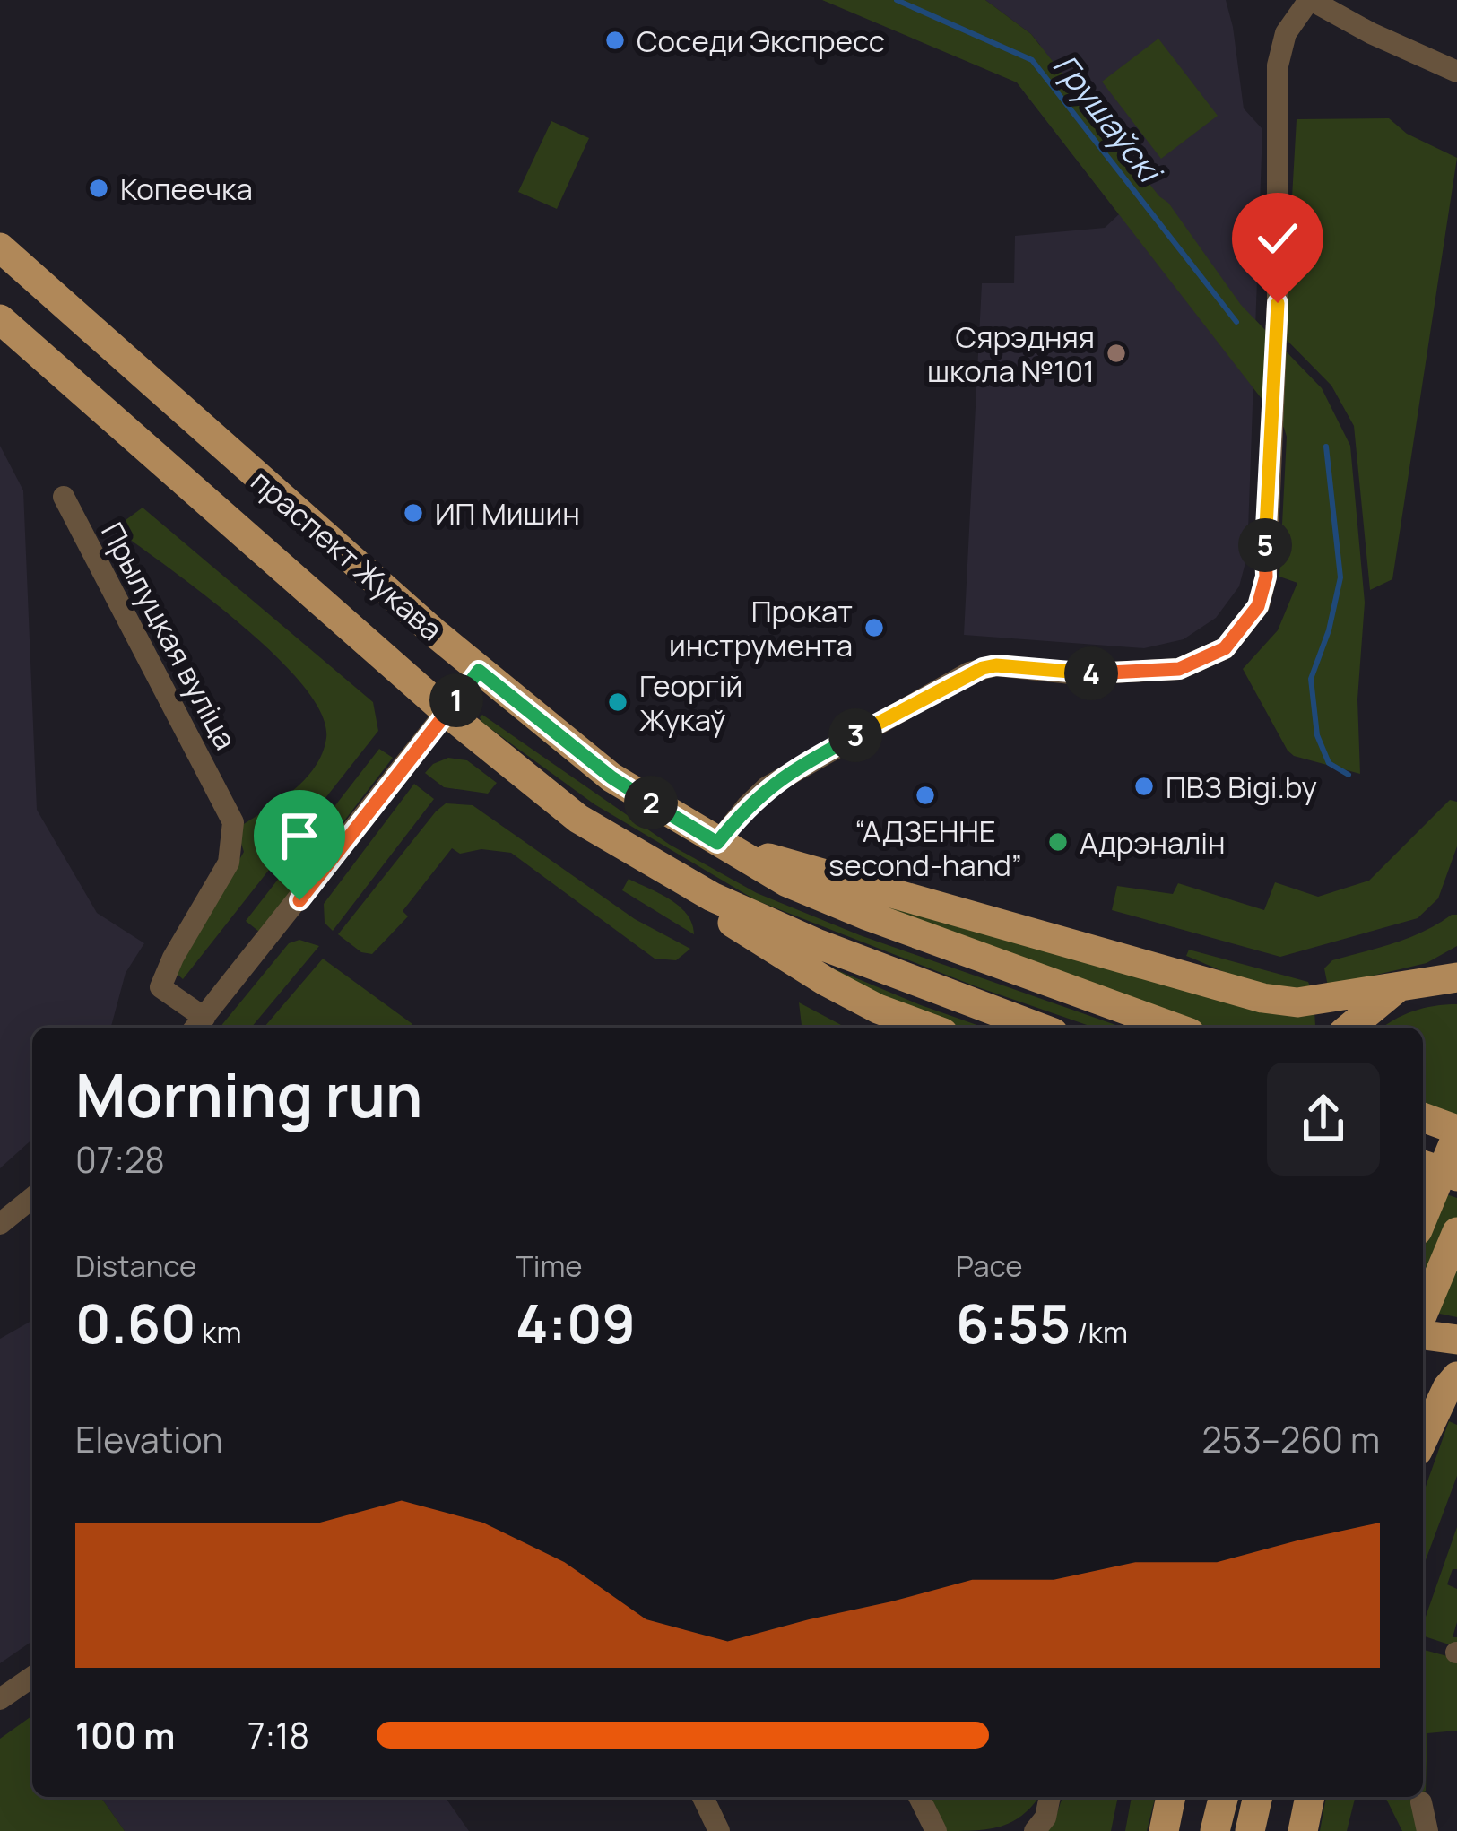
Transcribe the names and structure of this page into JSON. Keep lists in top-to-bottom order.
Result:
{
  "streets": {
    "main road": ["праспект Жукава"],
    "street": ["Прылуцкая вуліца"]
  },
  "water": ["Грушаўскі"],
  "places": [
    "Соседи Экспресс",
    "Копеечка",
    "Сярэдняя школа №101",
    "ИП Мишин",
    "Прокат инструмента",
    "Георгій Жукаў",
    "ПВЗ Bigi.by",
    "“АДЗЕННЕ second-hand”",
    "Адрэналін"
  ],
  "page": {
    "pins": [
      "5",
      "4",
      "1",
      "3",
      "2"
    ],
    "heading": ["Morning run", "07:28"],
    "stats": [
      ["Distance", "0.60 km"],
      ["Time", "4:09"],
      ["Pace", "6:55 /km"]
    ],
    "chart": ["Elevation", "253–260 m"],
    "list": [
      {
        "name": "100 m",
        "note": "7:18"
      }
    ]
  }
}
